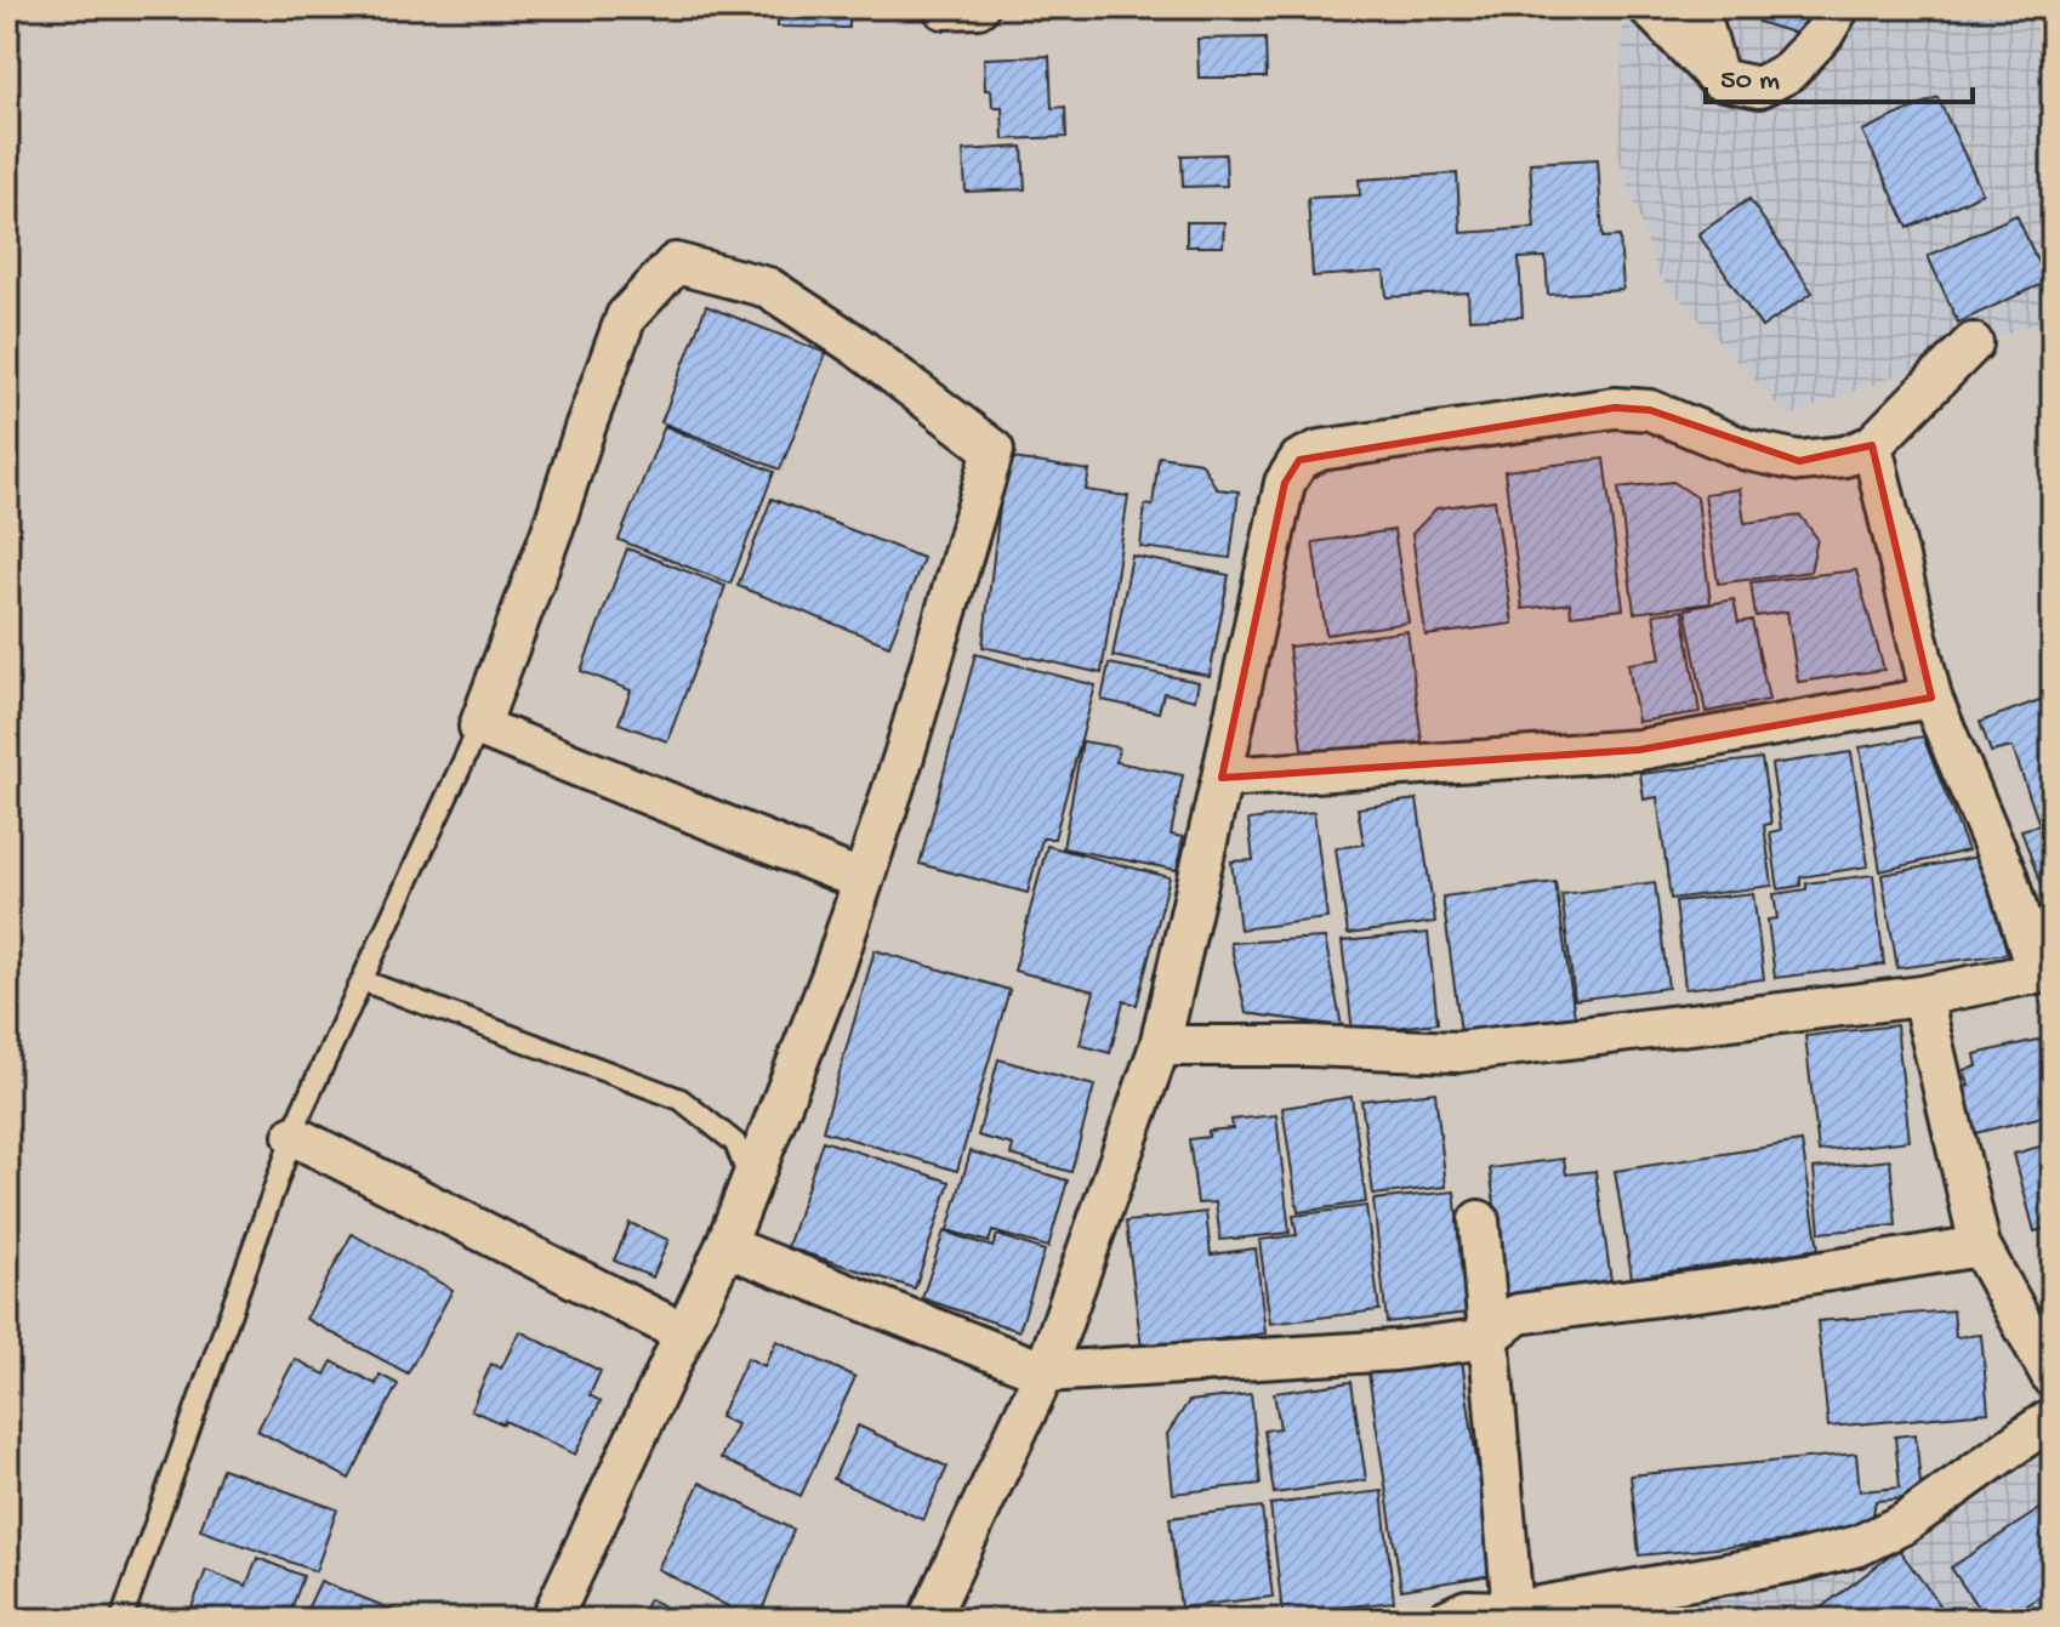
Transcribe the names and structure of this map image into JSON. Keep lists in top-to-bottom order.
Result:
{
  "scale_bar": "50 m"
}
